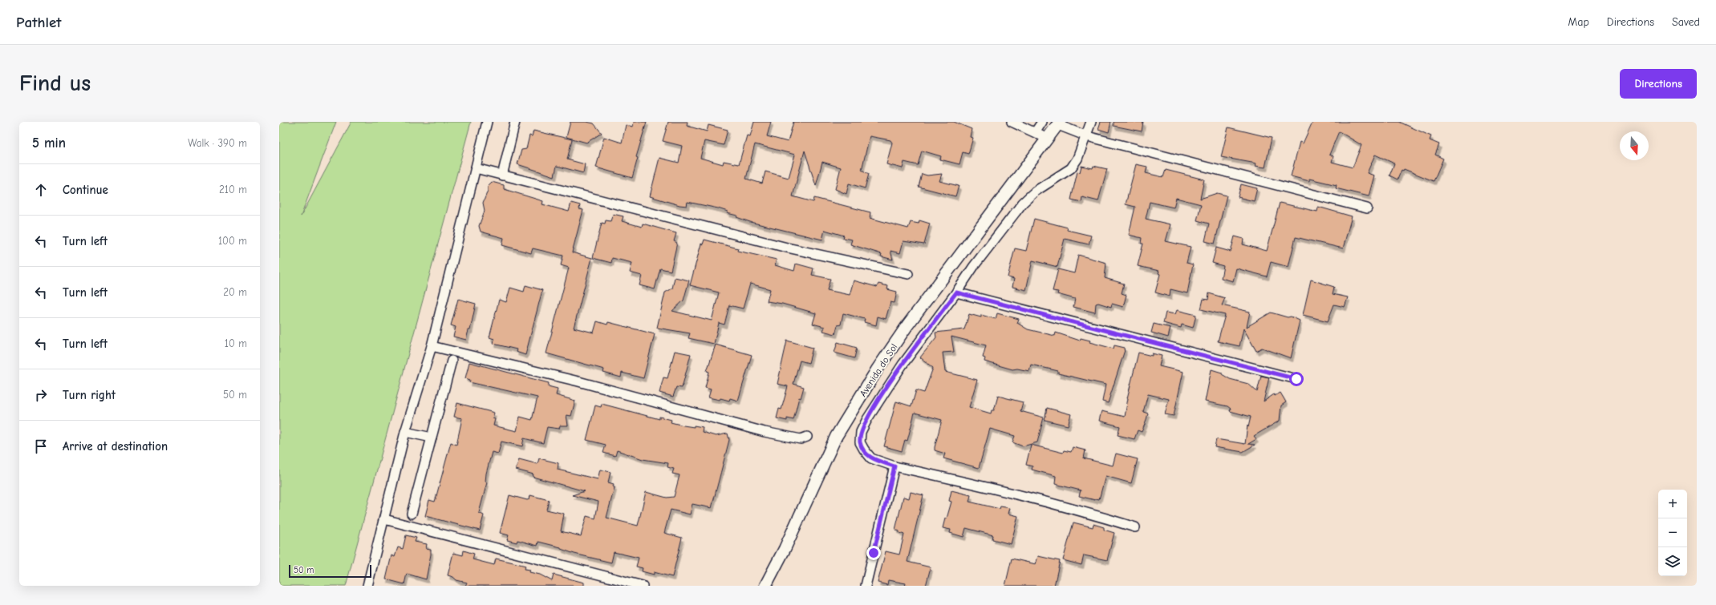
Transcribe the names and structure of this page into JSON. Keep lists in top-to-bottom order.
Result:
{
  "streets": {
    "street": ["Avenida do Sol"]
  },
  "scale_bar": "50 m",
  "north": "bottom",
  "page": {
    "header": "Pathlet",
    "nav": ["Map", "Directions", "Saved"],
    "buttons": "Directions",
    "title": "Find us",
    "heading": ["5 min", "Walk · 390 m"],
    "list": [
      ["Continue", "210 m"],
      ["Turn left", "100 m"],
      ["Turn left", "20 m"],
      ["Turn left", "10 m"],
      ["Turn right", "50 m"],
      "Arrive at destination"
    ],
    "map_buttons": ["+", "−"],
    "scale": "50 m"
  }
}
